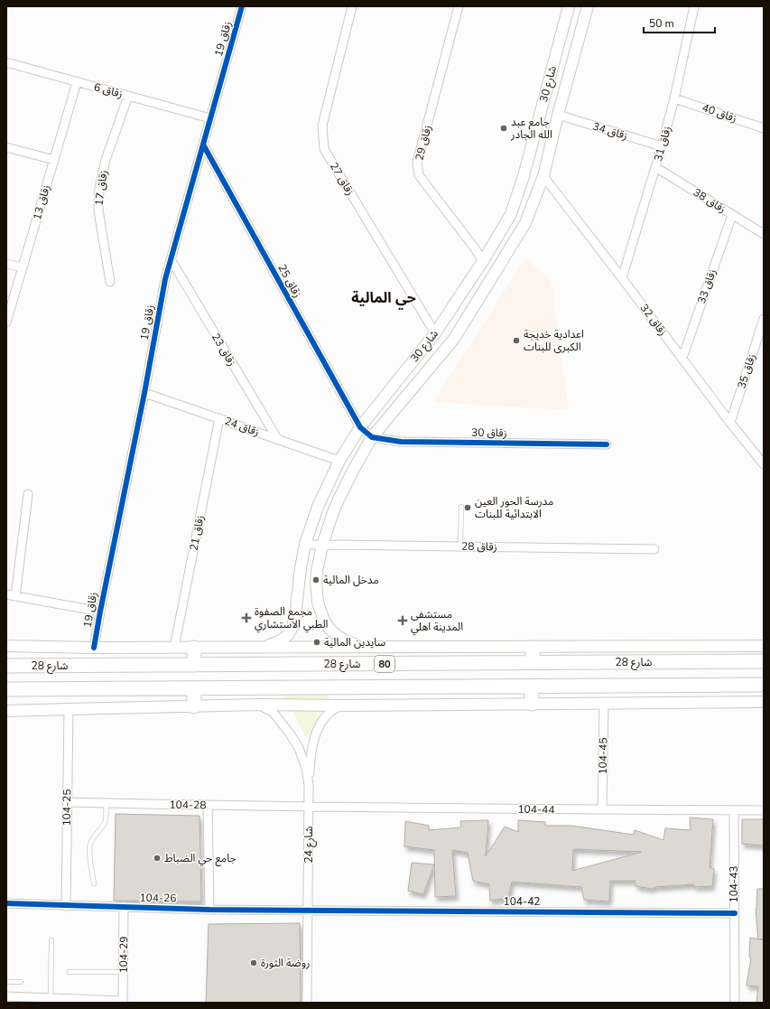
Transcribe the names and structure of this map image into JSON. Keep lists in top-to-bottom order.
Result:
{
  "streets": {
    "highway": ["شارع 28", "80"],
    "main road": ["شارع 30"],
    "street": [
      "زقاق 19",
      "زقاق 6",
      "زقاق 40",
      "زقاق 34",
      "زقاق 29",
      "زقاق 31",
      "زقاق 27",
      "زقاق 17",
      "زقاق 38",
      "زقاق 13",
      "زقاق 25",
      "زقاق 33",
      "زقاق 32",
      "زقاق 23",
      "زقاق 35",
      "زقاق 24",
      "زقاق 30",
      "زقاق 21",
      "زقاق 28",
      "104-45",
      "104-28",
      "104-25",
      "104-44",
      "شارع 24",
      "104-43",
      "104-26",
      "104-42",
      "104-29"
    ]
  },
  "crossings": [
    ["زقاق 19", "زقاق 6"],
    ["زقاق 19", "زقاق 25"],
    ["زقاق 19", "زقاق 23"],
    ["زقاق 19", "زقاق 24"],
    ["شارع 30", "زقاق 34"],
    ["شارع 30", "زقاق 29"],
    ["شارع 30", "زقاق 27"],
    ["شارع 30", "زقاق 25"],
    ["شارع 30", "زقاق 32"],
    ["شارع 30", "زقاق 24"],
    ["شارع 30", "زقاق 30"],
    ["شارع 30", "زقاق 28"],
    ["زقاق 6", "زقاق 17"],
    ["زقاق 6", "زقاق 13"],
    ["زقاق 40", "زقاق 31"],
    ["زقاق 34", "زقاق 31"],
    ["زقاق 31", "زقاق 38"],
    ["زقاق 31", "زقاق 32"],
    ["زقاق 38", "زقاق 33"],
    ["زقاق 33", "زقاق 32"],
    ["زقاق 32", "زقاق 35"],
    ["زقاق 23", "زقاق 24"],
    ["زقاق 24", "زقاق 21"],
    ["104-45", "104-44"],
    ["104-28", "104-25"],
    ["104-28", "104-44"],
    ["104-28", "شارع 24"],
    ["104-25", "104-26"],
    ["104-44", "شارع 24"],
    ["104-44", "104-43"],
    ["شارع 24", "104-26"],
    ["شارع 24", "104-42"],
    ["104-43", "104-42"],
    ["104-26", "104-42"],
    ["104-26", "104-29"]
  ],
  "districts": ["حي المالية"],
  "places": {
    "other": [
      "جامع عبد الله الجادر",
      "اعدادية خديجة الكبرى للبنات",
      "مدرسة الحور العين الابتدائية للبنات",
      "مدخل المالية",
      "سايدين المالية",
      "جامع حي الضباط",
      "روضة الثورة"
    ],
    "health": ["مجمع الصفوة الطبي الاستشاري", "مستشفى المدينة اهلي"]
  },
  "scale_bar": "50 m"
}
